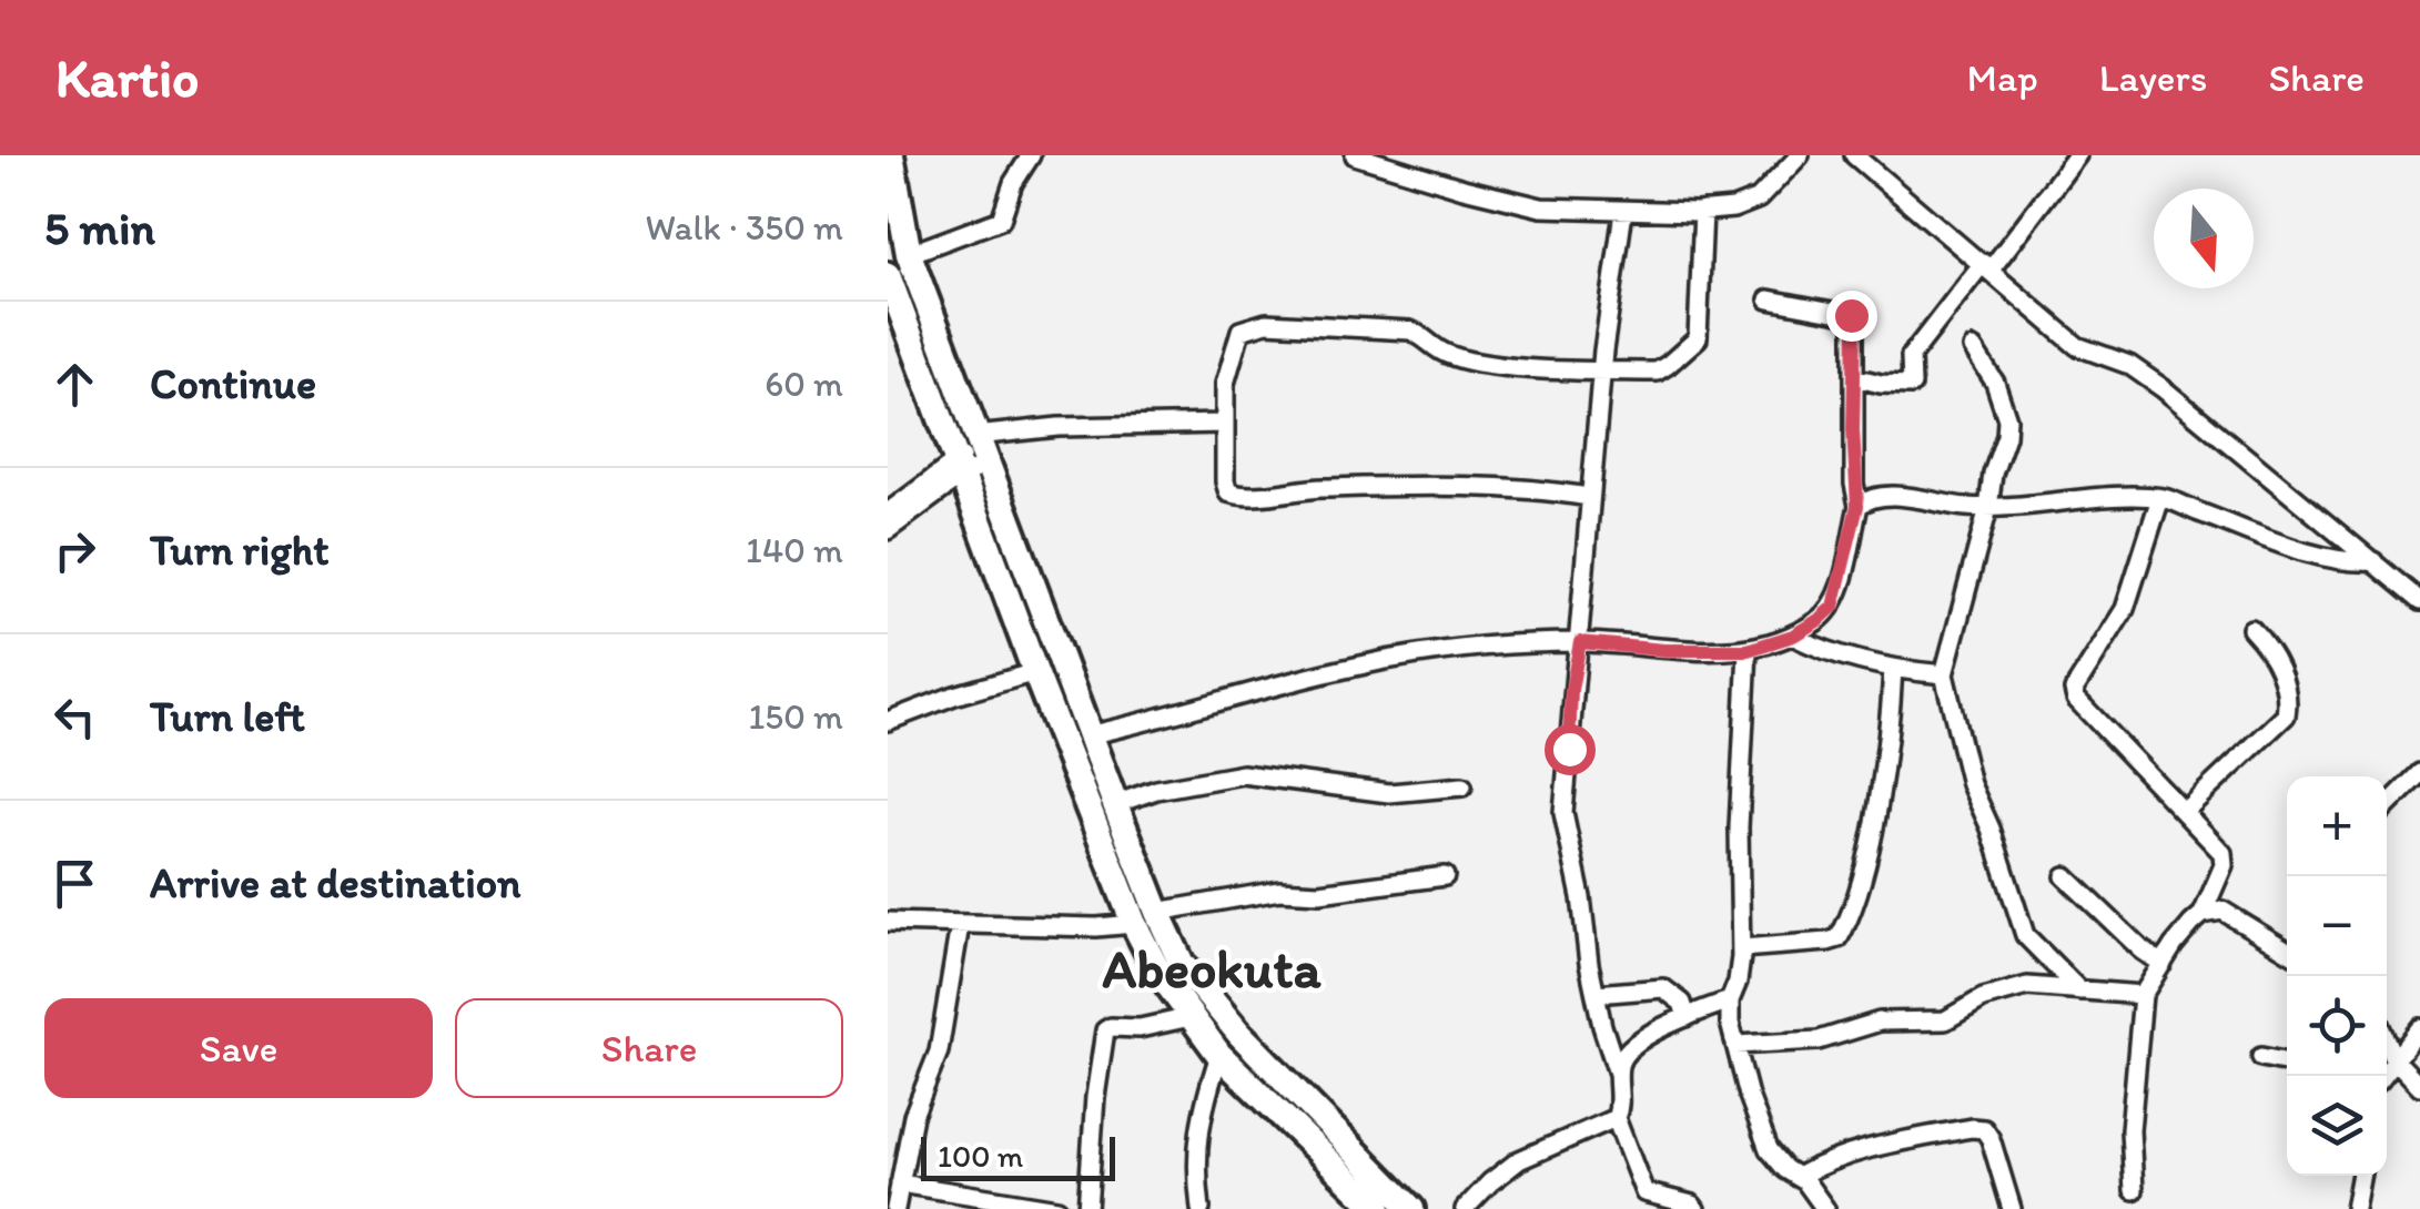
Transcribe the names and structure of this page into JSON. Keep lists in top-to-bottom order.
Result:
{
  "districts": ["Abeokuta"],
  "scale_bar": "100 m",
  "north": "bottom",
  "page": {
    "header": "Kartio",
    "nav": ["Map", "Layers", "Share"],
    "heading": ["5 min", "Walk · 350 m"],
    "list": [
      ["Continue", "60 m"],
      ["Turn right", "140 m"],
      ["Turn left", "150 m"],
      "Arrive at destination"
    ],
    "map_buttons": ["+", "−"],
    "buttons": ["Save", "Share"],
    "scale": "100 m"
  }
}
